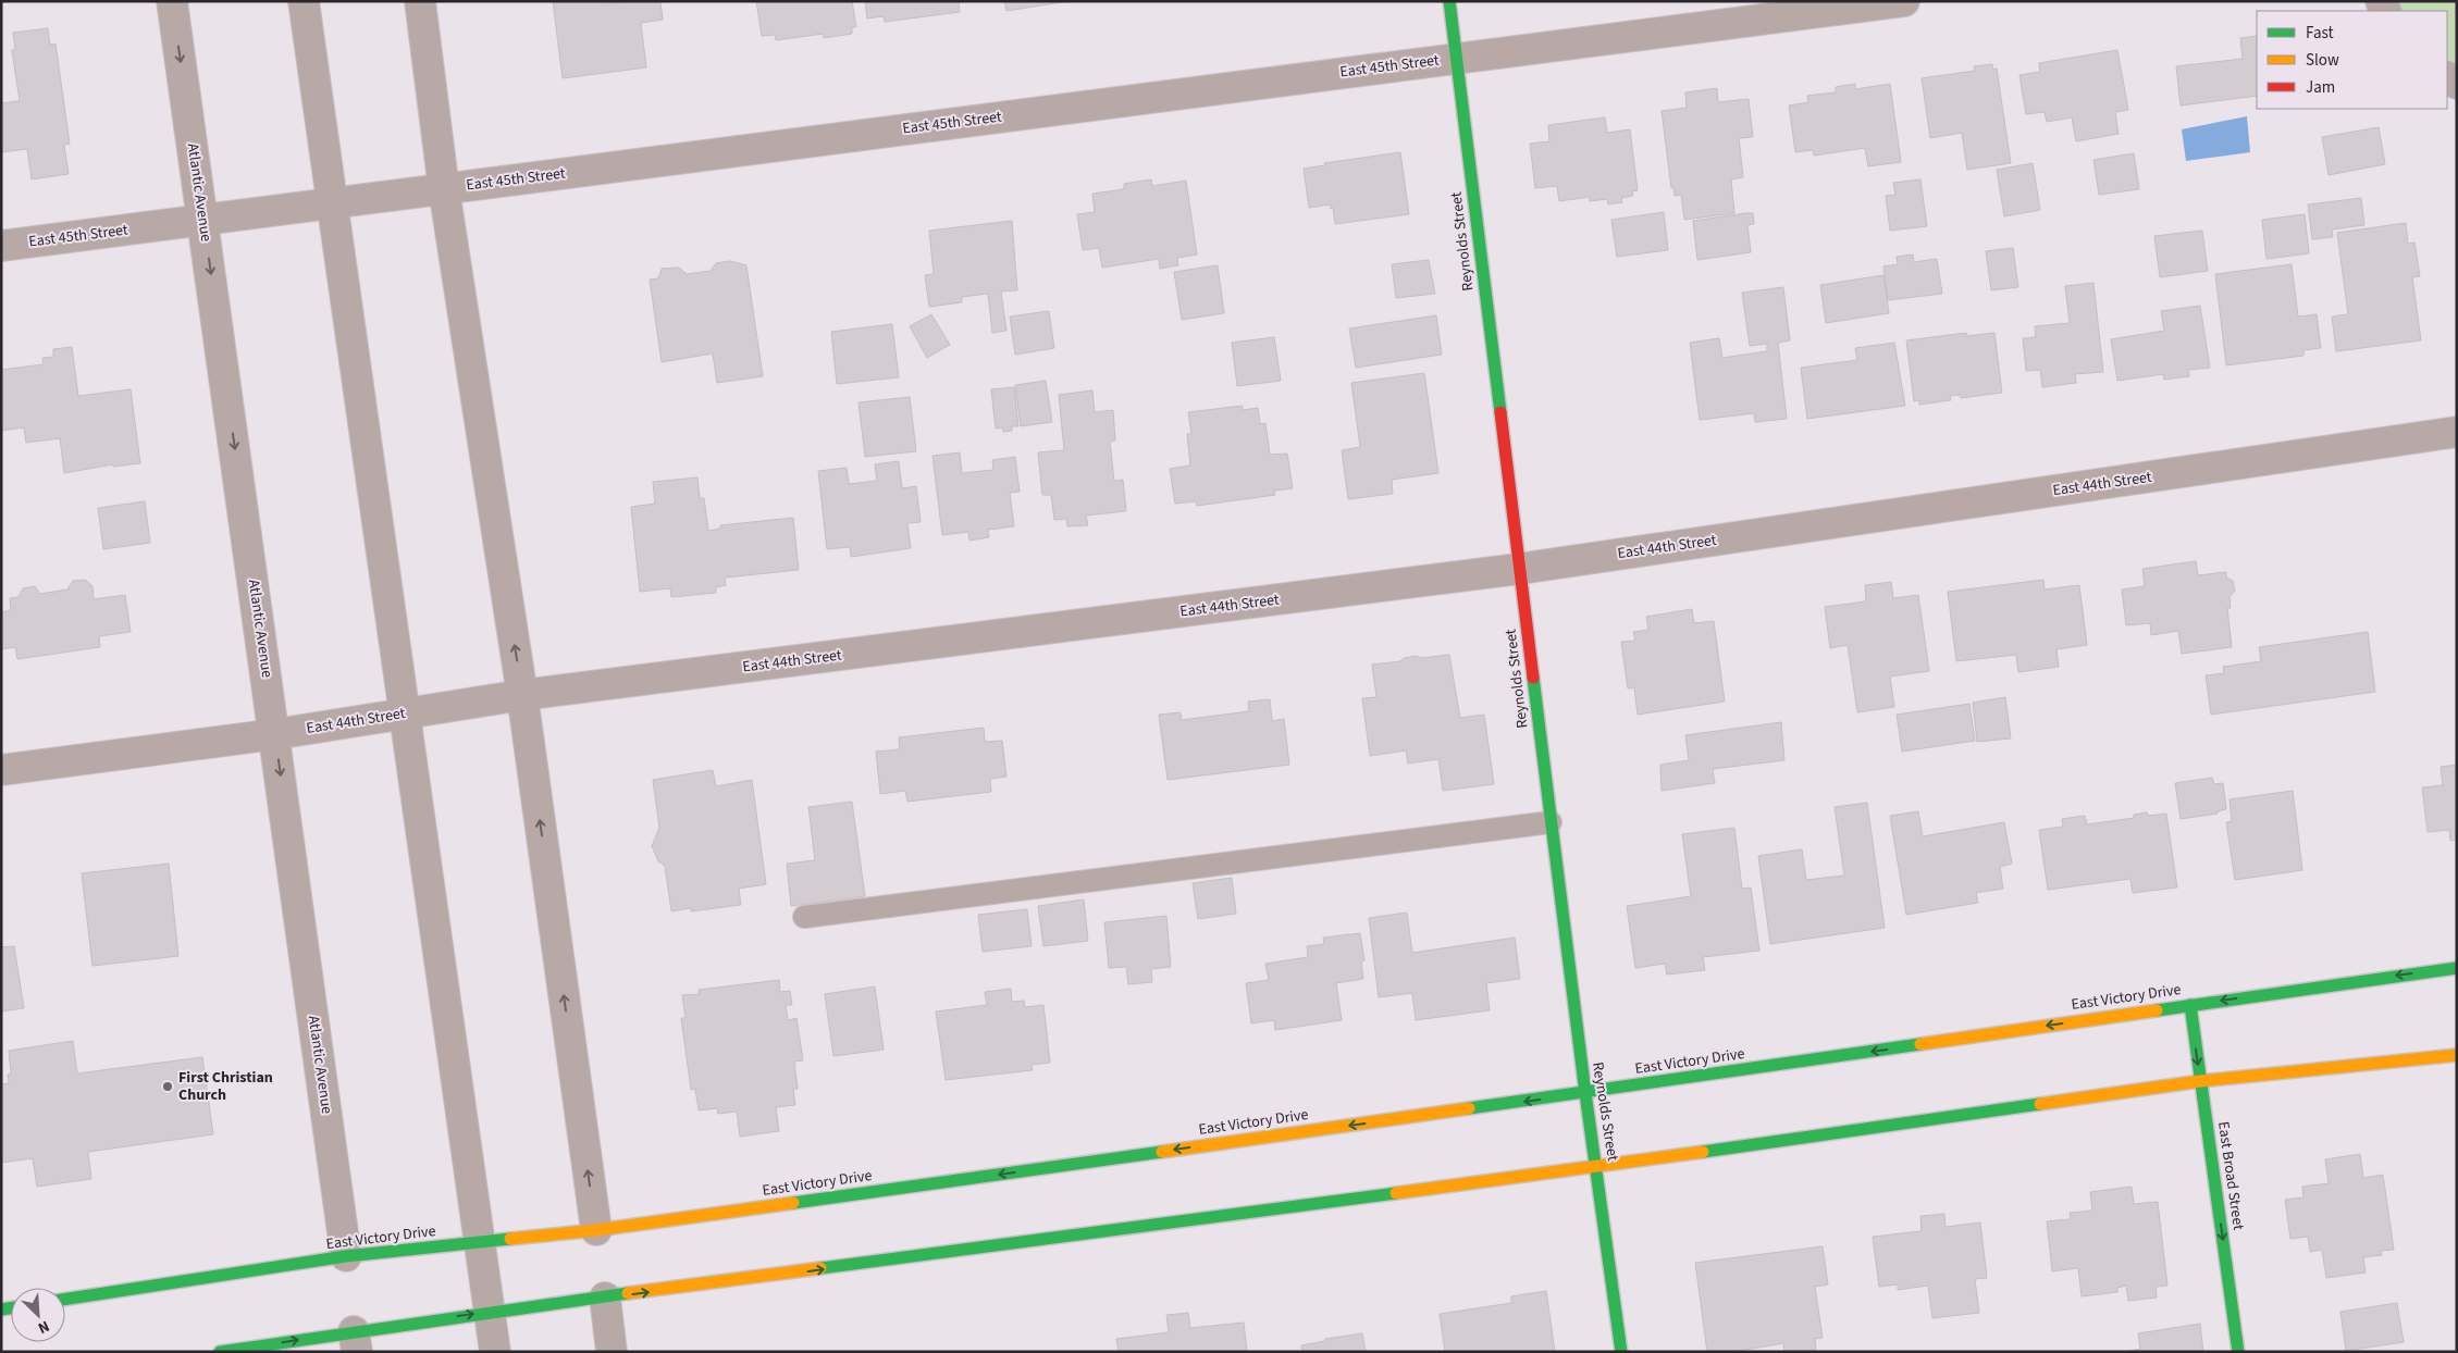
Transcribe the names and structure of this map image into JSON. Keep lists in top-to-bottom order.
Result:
{
  "streets": {
    "main road": ["Reynolds Street", "East Victory Drive", "East Broad Street"],
    "street": ["East 45th Street", "Atlantic Avenue", "East 44th Street"]
  },
  "crossings": [
    ["East 45th Street", "Atlantic Avenue"],
    ["East 45th Street", "Reynolds Street"],
    ["Atlantic Avenue", "East 44th Street"],
    ["Atlantic Avenue", "East Victory Drive"],
    ["Reynolds Street", "East 44th Street"],
    ["Reynolds Street", "East Victory Drive"],
    ["East Victory Drive", "East Broad Street"]
  ],
  "one_way": ["East Broad Street"],
  "places": ["First Christian Church"],
  "legend": ["Fast", "Slow", "Jam"],
  "north": "bottom right"
}
